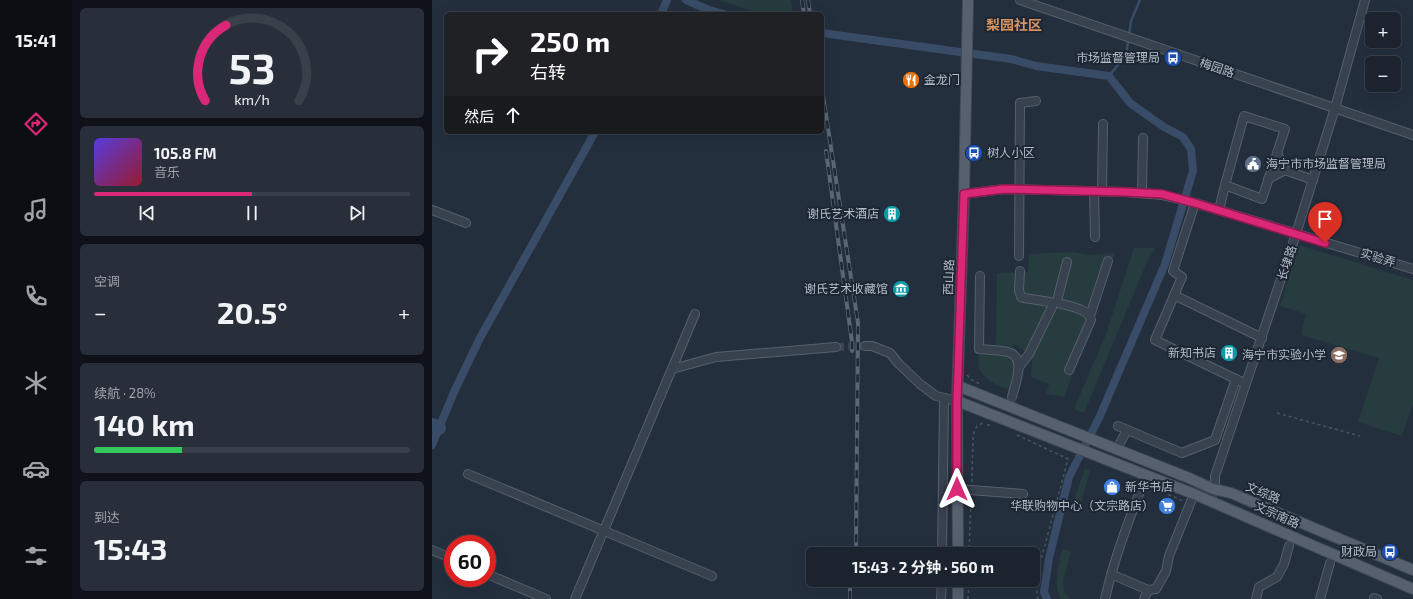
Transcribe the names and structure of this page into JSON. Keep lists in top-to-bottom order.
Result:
{
  "streets": {
    "main road": ["西山路", "文综路", "文宗南路"],
    "street": ["梅园路", "实验弄", "长埭路"]
  },
  "crossings": [
    ["梅园路", "长埭路"],
    ["实验弄", "长埭路"],
    ["实验弄", "西山路"],
    ["长埭路", "文综路"],
    ["长埭路", "文宗南路"],
    ["西山路", "文综路"],
    ["西山路", "文宗南路"]
  ],
  "districts": ["梨园社区"],
  "places": {
    "bus stop": ["市场监督管理局", "树人小区", "财政局"],
    "restaurant": ["金龙门"],
    "public building": ["海宁市市场监督管理局"],
    "building": ["谢氏艺术酒店", "新知书店"],
    "museum": ["谢氏艺术收藏馆"],
    "school or university": ["海宁市实验小学"],
    "shop": ["新华书店"],
    "supermarket": ["华联购物中心（文宗路店）"]
  },
  "page": {
    "tabs": "15:41",
    "map_buttons": ["+", "−"],
    "turn": ["250 m", "右转"],
    "then": "然后",
    "song": ["105.8 FM", "音乐"],
    "tile": [
      "空调",
      ["续航 · 28%", "140 km"],
      ["到达", "15:43"]
    ],
    "heat": ["−", "20.5°", "+"],
    "limit": "60",
    "trip": "15:43 · 2 分钟 · 560 m",
    "gauge": ["53", "km/h"]
  }
}
